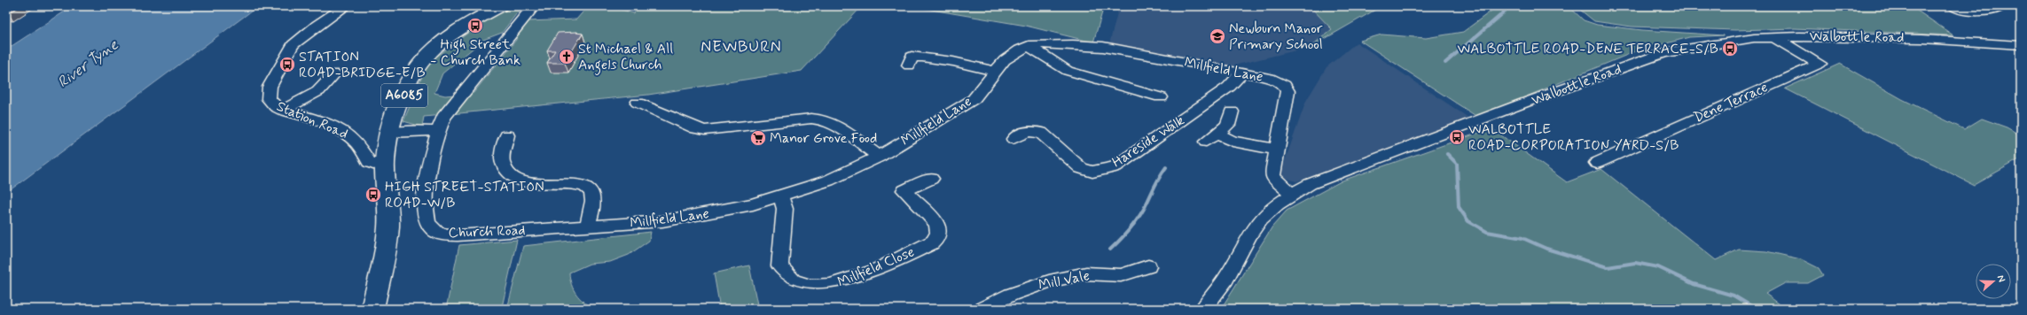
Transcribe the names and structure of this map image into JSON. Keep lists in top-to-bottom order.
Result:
{
  "streets": {
    "main road": ["A6085"],
    "street": [
      "Walbottle Road",
      "Millfield Lane",
      "Dene Terrace",
      "Station Road",
      "Hareside Walk",
      "Church Road",
      "Millfield Close",
      "Mill Vale"
    ]
  },
  "crossings": [
    ["Walbottle Road", "Dene Terrace"],
    ["Millfield Lane", "Hareside Walk"],
    ["Millfield Lane", "Church Road"],
    ["Millfield Lane", "Millfield Close"],
    ["A6085", "Station Road"]
  ],
  "districts": ["NEWBURN"],
  "water": ["River Tyne"],
  "places": {
    "bus stop": [
      "High Street - Church Bank",
      "WALBOTTLE ROAD-DENE TERRACE-S/B",
      "STATION ROAD-BRIDGE-E/B",
      "WALBOTTLE ROAD-CORPORATION YARD-S/B",
      "HIGH STREET-STATION ROAD-W/B"
    ],
    "school or university": ["Newburn Manor Primary School"],
    "church": ["St Michael & All Angels Church"],
    "supermarket": ["Manor Grove Food"]
  },
  "north": "right"
}
